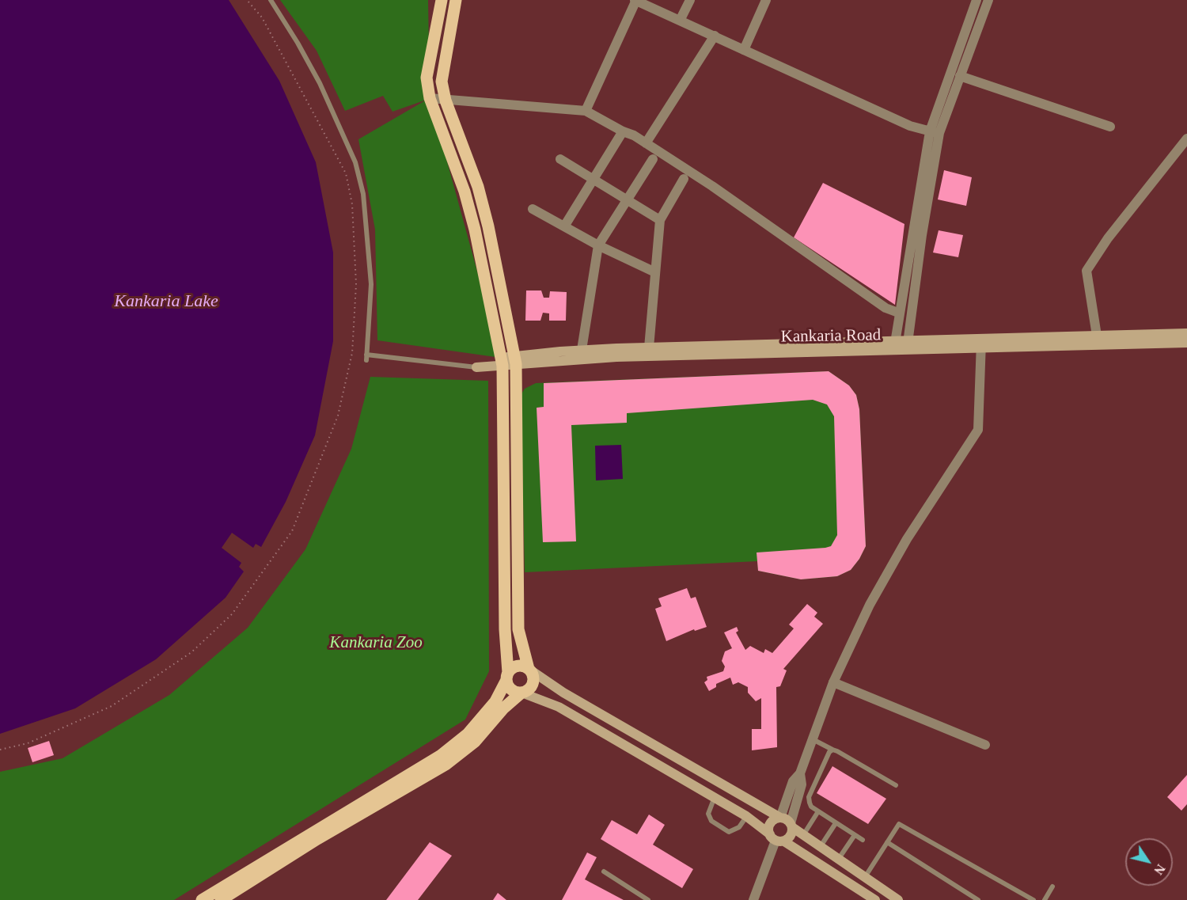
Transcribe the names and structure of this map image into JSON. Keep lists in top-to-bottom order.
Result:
{
  "streets": {
    "main road": ["Kankaria Road"]
  },
  "water": ["Kankaria Lake"],
  "parks": ["Kankaria Zoo"],
  "north": "bottom right"
}
